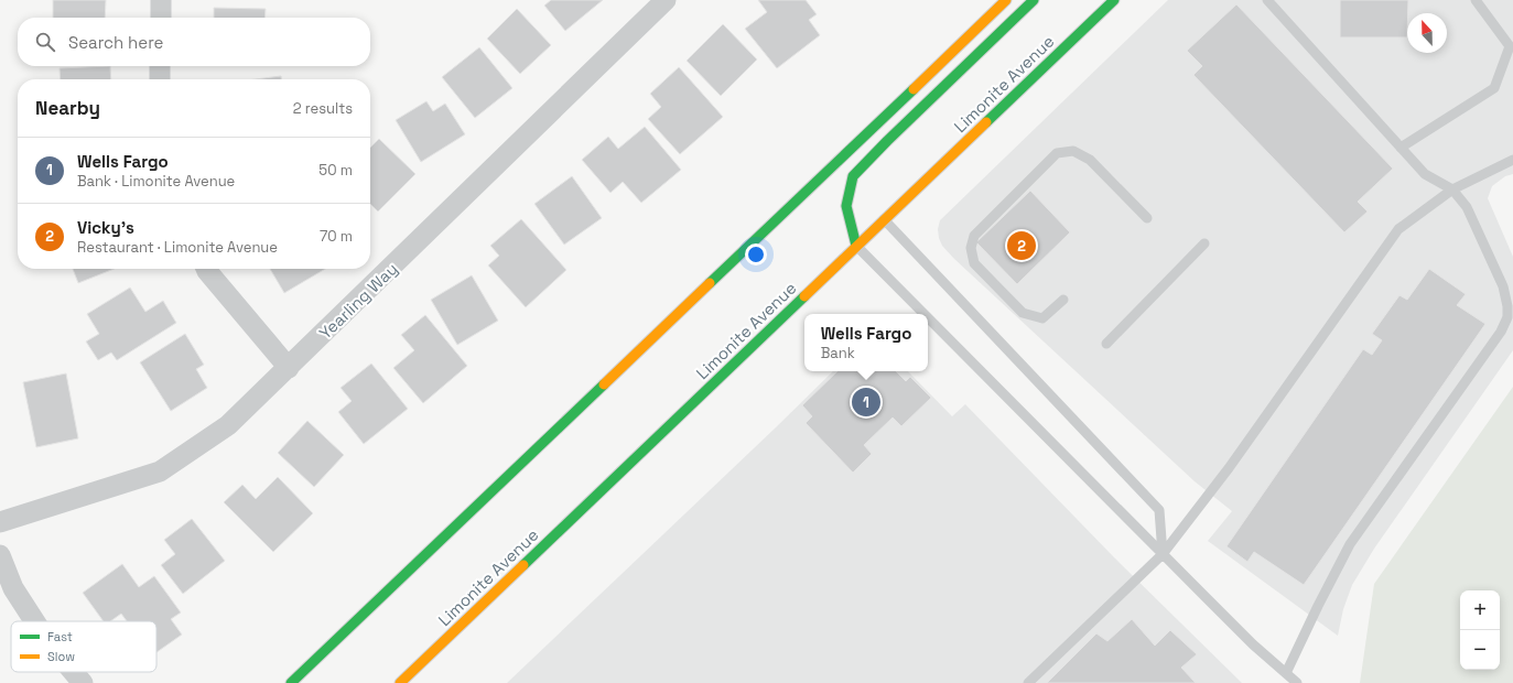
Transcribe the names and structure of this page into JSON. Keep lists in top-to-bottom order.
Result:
{
  "streets": {
    "main road": ["Limonite Avenue"],
    "street": ["Yearling Way"]
  },
  "legend": ["Fast", "Slow"],
  "north": "top",
  "page": {
    "search": "Search here",
    "heading": ["Nearby", "2 results"],
    "list": [
      {
        "mark": "1",
        "name": "Wells Fargo",
        "note": "Bank · Limonite Avenue",
        "value": "50 m"
      },
      {
        "mark": "2",
        "name": "Vicky's",
        "note": "Restaurant · Limonite Avenue",
        "value": "70 m"
      }
    ],
    "pins": ["2", "1"],
    "popup": ["Wells Fargo", "Bank"],
    "map_buttons": ["+", "−"]
  }
}
